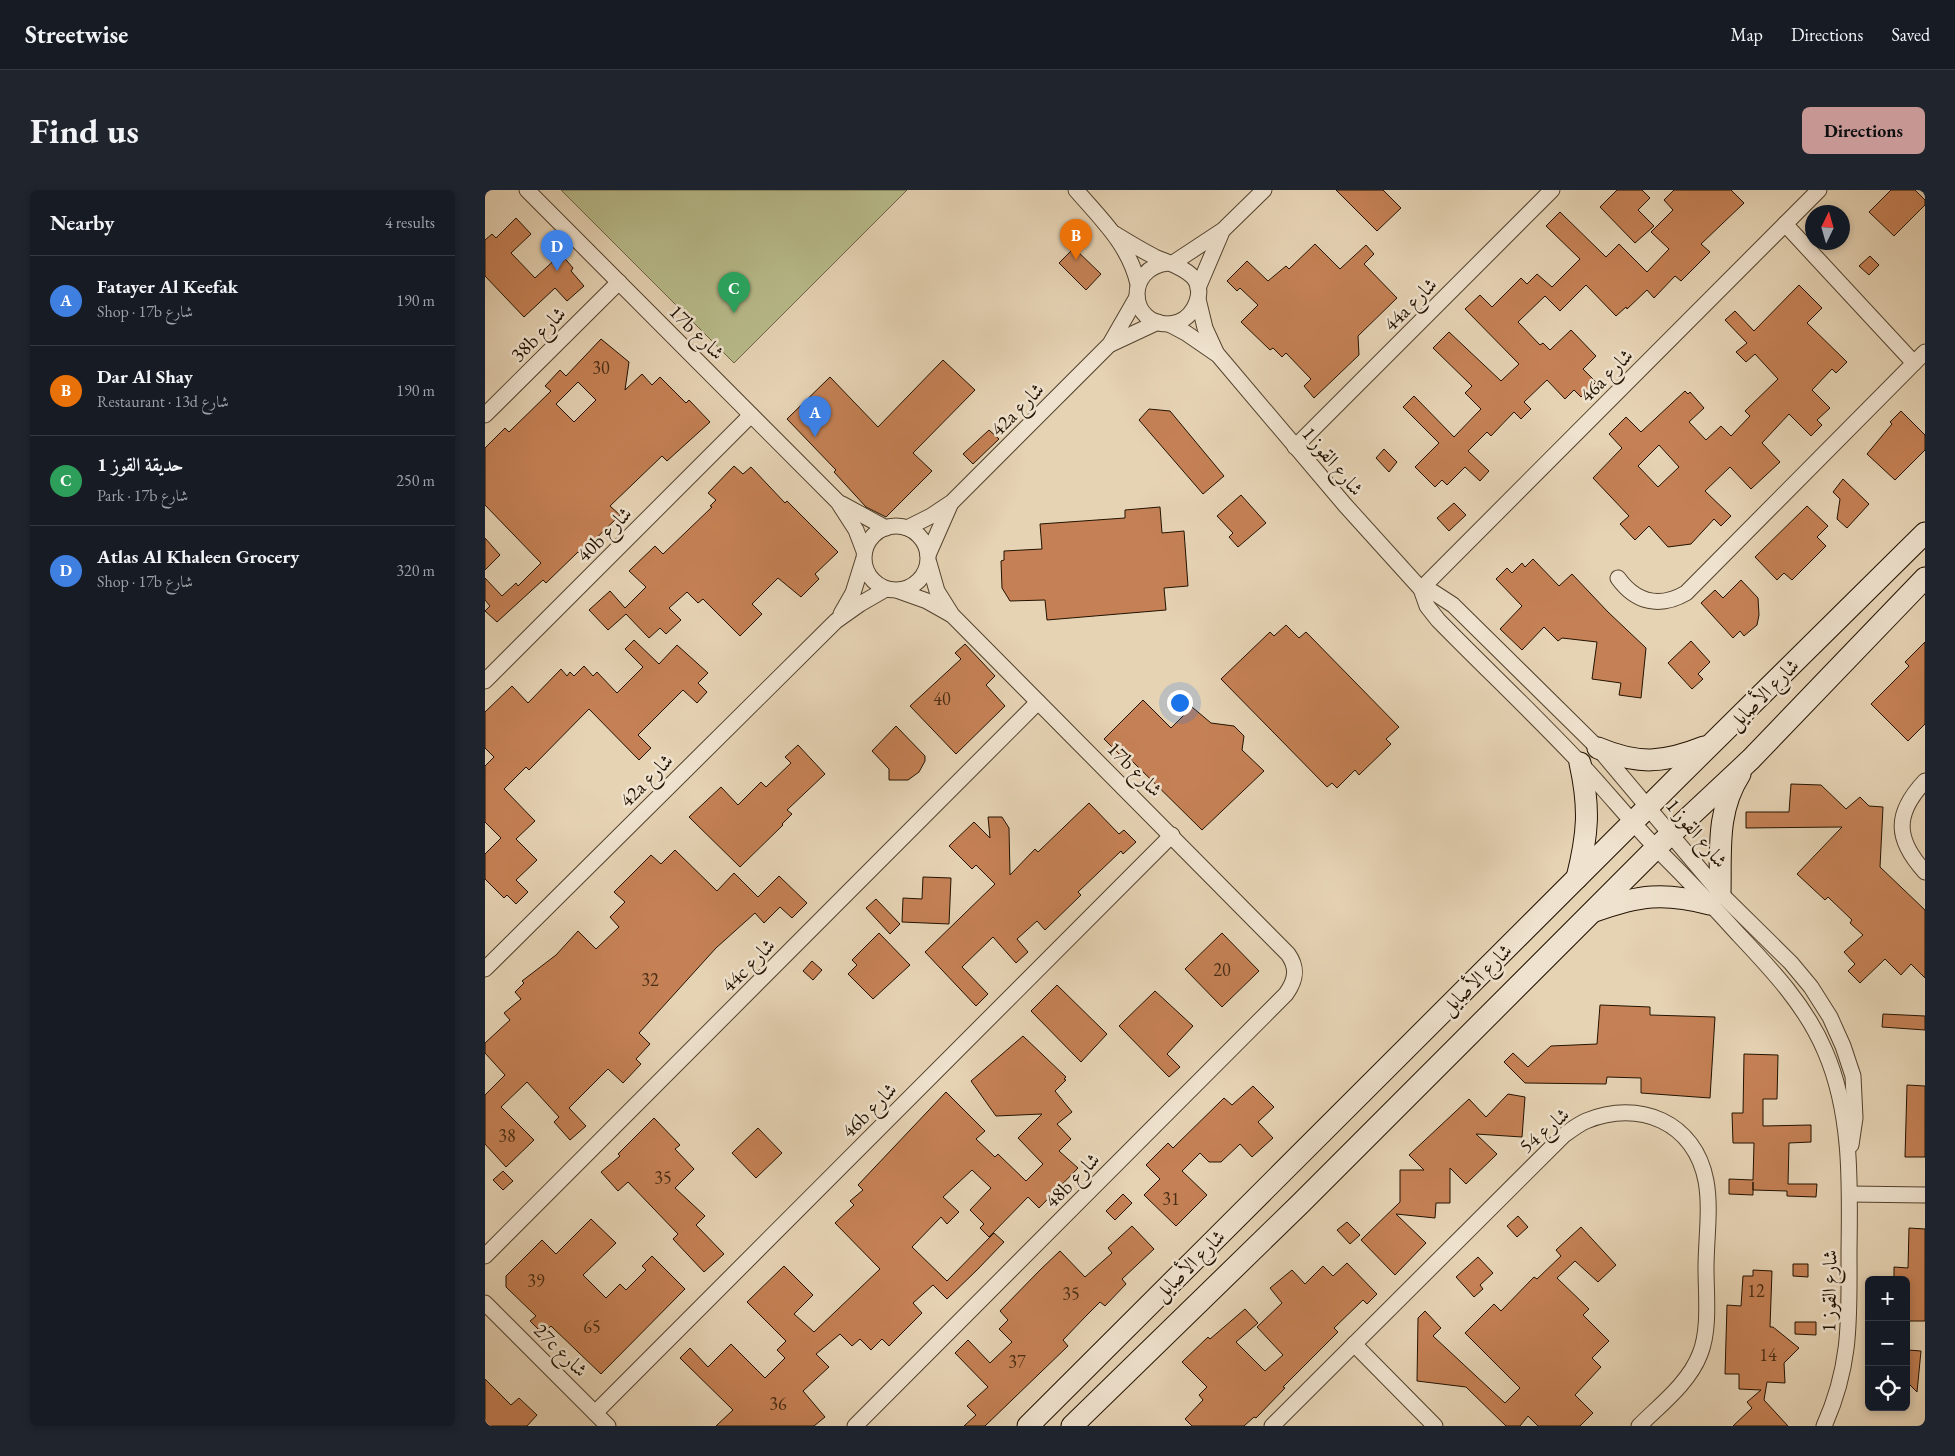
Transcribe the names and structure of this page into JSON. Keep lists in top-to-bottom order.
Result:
{
  "streets": {
    "main road": ["شارع الأصايل"],
    "street": [
      "44a شارع",
      "17b شارع",
      "38b شارع",
      "46a شارع",
      "42a شارع",
      "شارع القوز 1",
      "40b شارع",
      "44c شارع",
      "46b شارع",
      "شارع 54",
      "48b شارع",
      "27c شارع"
    ]
  },
  "crossings": [
    ["44a شارع", "شارع القوز 1"],
    ["17b شارع", "38b شارع"],
    ["17b شارع", "42a شارع"],
    ["17b شارع", "40b شارع"],
    ["17b شارع", "44c شارع"],
    ["17b شارع", "46b شارع"],
    ["17b شارع", "48b شارع"],
    ["46a شارع", "شارع القوز 1"],
    ["42a شارع", "شارع القوز 1"],
    ["شارع القوز 1", "شارع الأصايل"],
    ["46b شارع", "27c شارع"]
  ],
  "house_numbers": [
    "30",
    "40",
    "20",
    "32",
    "38",
    "35",
    "31",
    "39",
    "12",
    "35",
    "65",
    "14",
    "37",
    "36"
  ],
  "north": "top",
  "page": {
    "header": "Streetwise",
    "nav": ["Map", "Directions", "Saved"],
    "buttons": "Directions",
    "title": "Find us",
    "heading": ["Nearby", "4 results"],
    "pins": [
      "B",
      "D",
      "C",
      "A"
    ],
    "list": [
      {
        "mark": "A",
        "name": "Fatayer Al Keefak",
        "note": "Shop · 17b شارع",
        "value": "190 m"
      },
      {
        "mark": "B",
        "name": "Dar Al Shay",
        "note": "Restaurant · 13d شارع",
        "value": "190 m"
      },
      {
        "mark": "C",
        "name": "حديقة القوز 1",
        "note": "Park · 17b شارع",
        "value": "250 m"
      },
      {
        "mark": "D",
        "name": "Atlas Al Khaleen Grocery",
        "note": "Shop · 17b شارع",
        "value": "320 m"
      }
    ],
    "map_buttons": ["+", "−"]
  }
}
